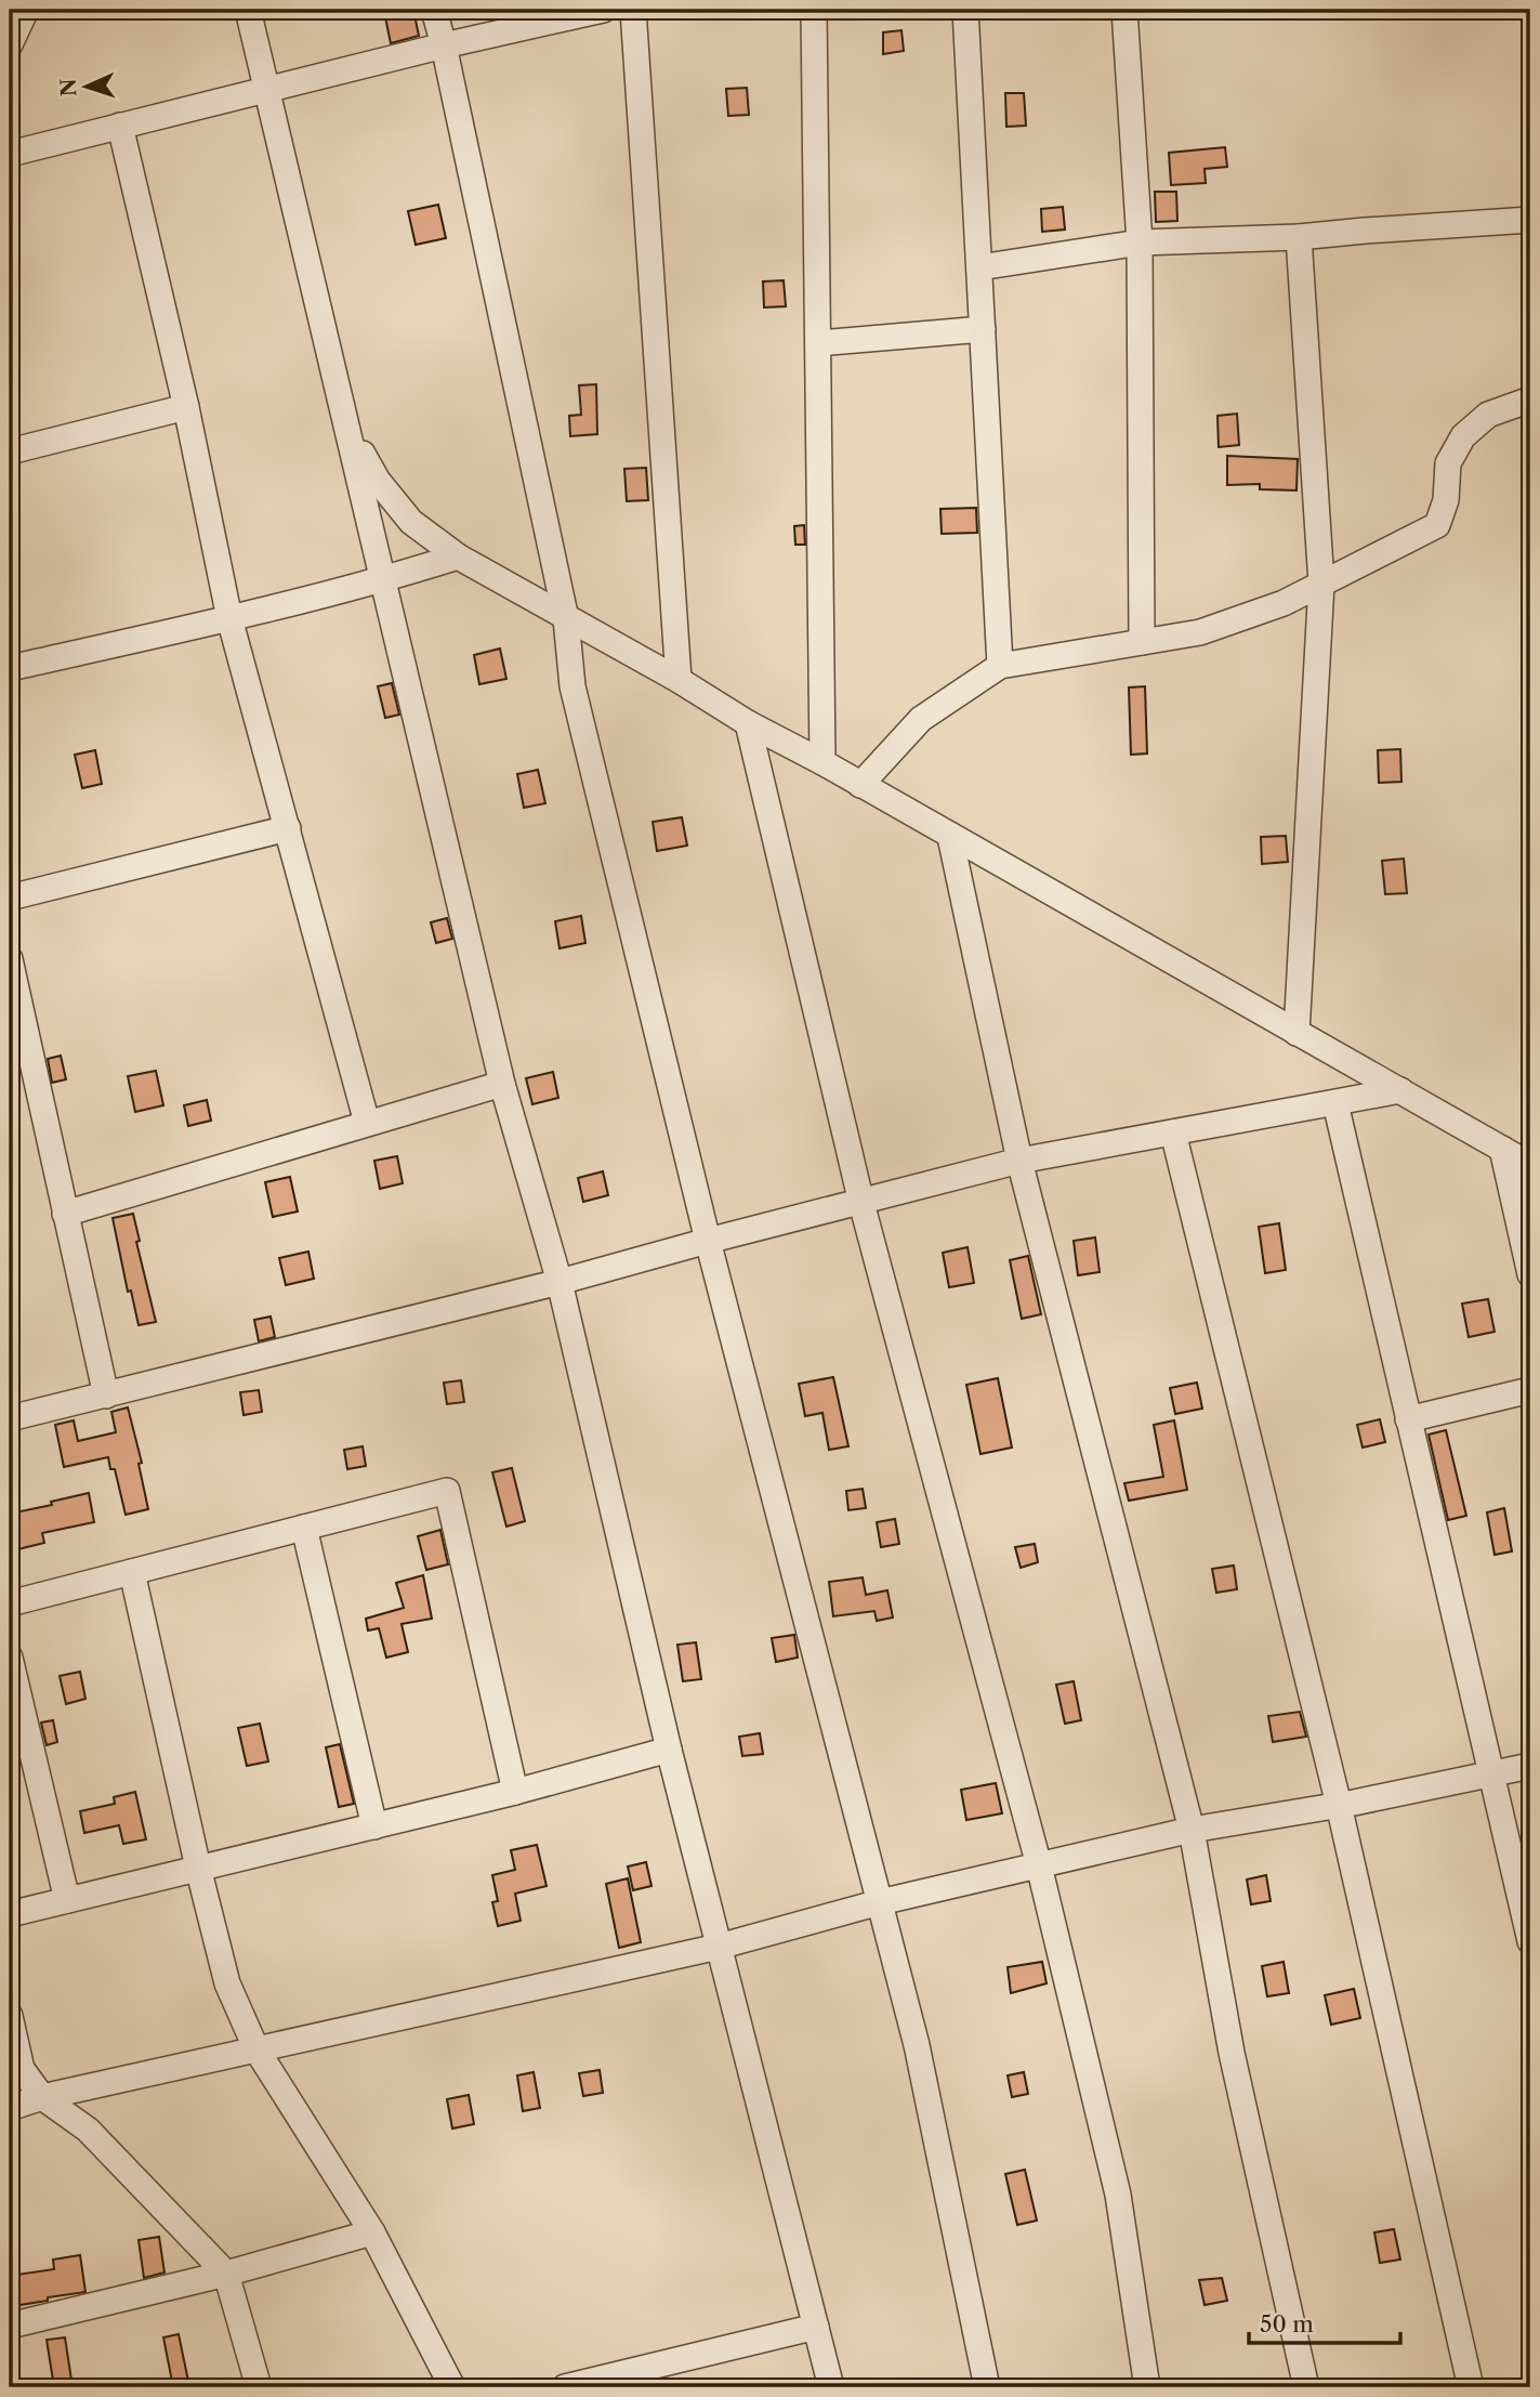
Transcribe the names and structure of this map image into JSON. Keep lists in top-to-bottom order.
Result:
{
  "scale_bar": "50 m",
  "north": "left"
}
